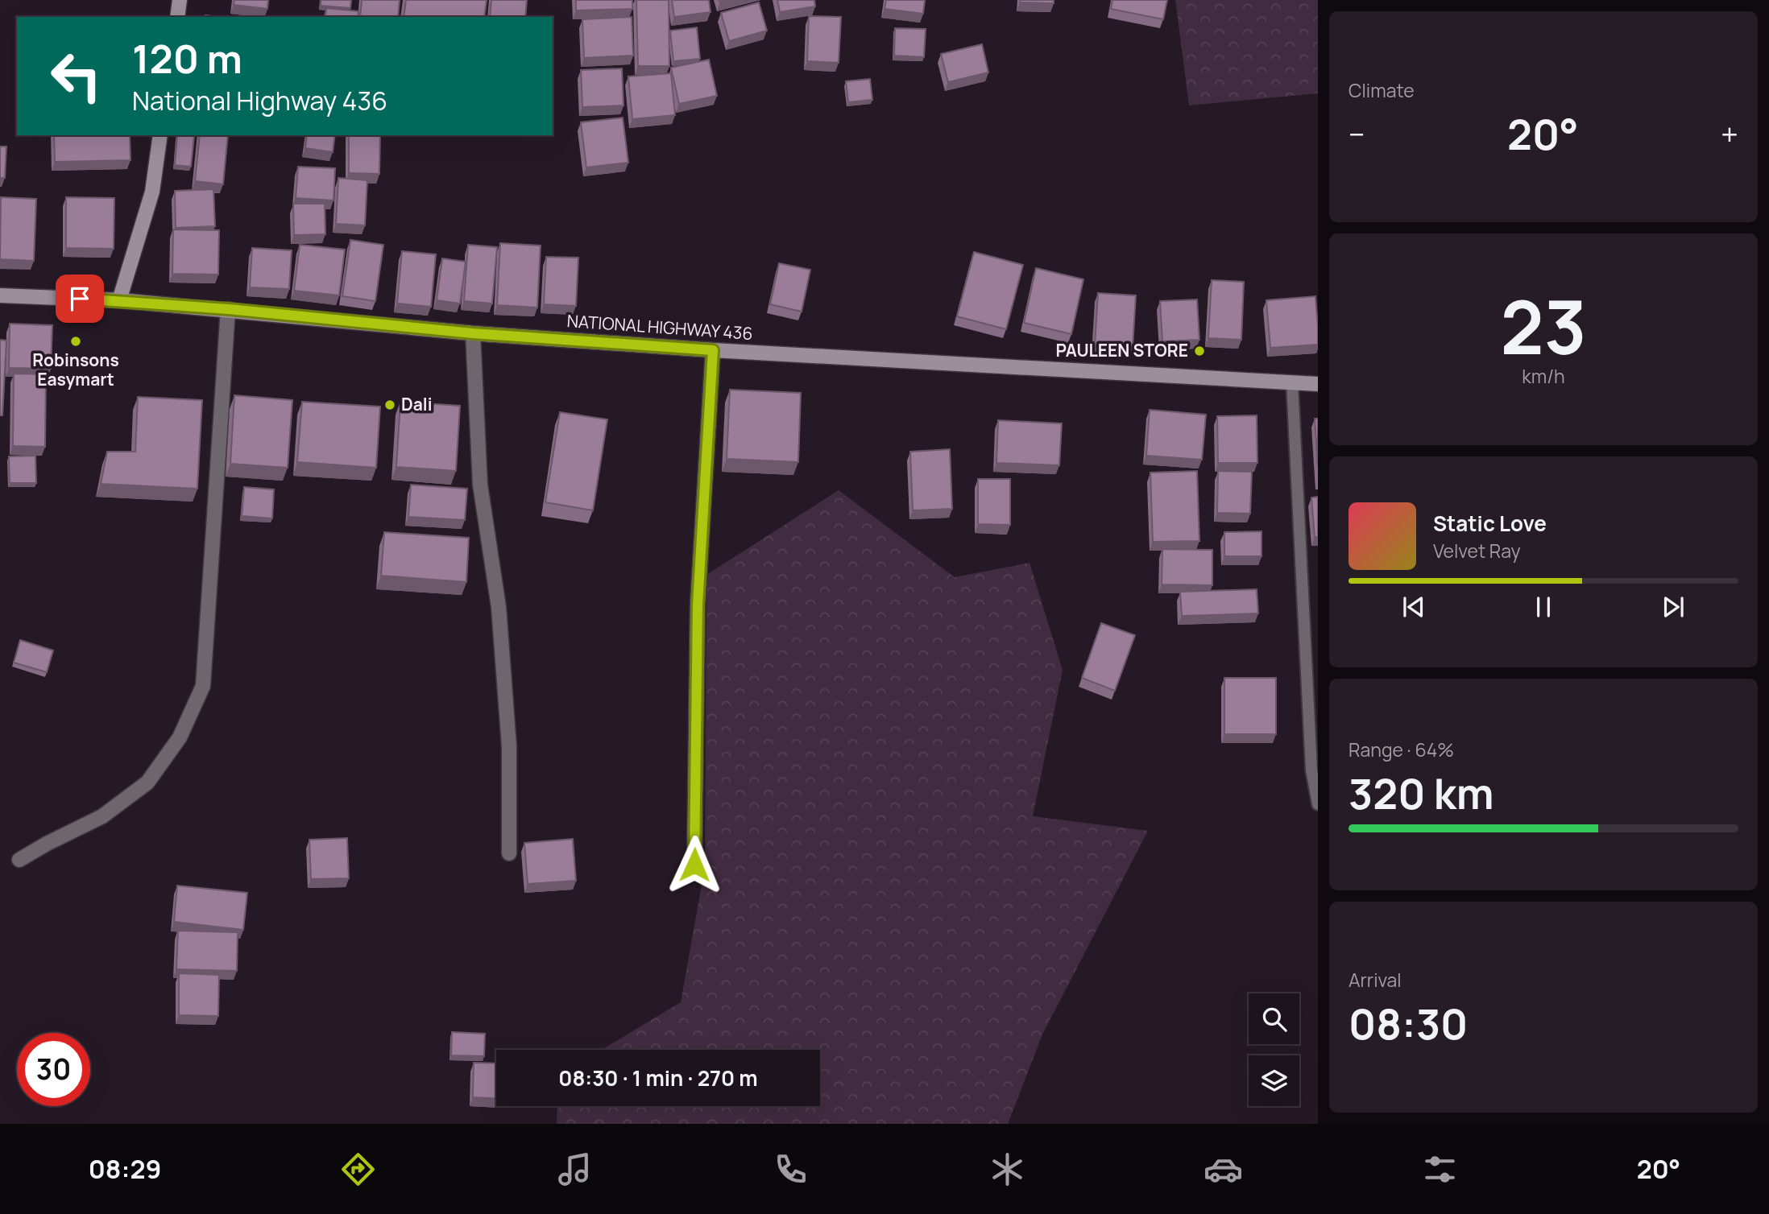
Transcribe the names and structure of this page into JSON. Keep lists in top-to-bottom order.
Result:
{
  "streets": {
    "main road": ["NATIONAL HIGHWAY 436"]
  },
  "places": ["Robinsons Easymart", "PAULEEN STORE", "Dali"],
  "page": {
    "tile": [
      "Climate",
      ["23", "km/h"],
      ["Range · 64%", "320 km"],
      ["Arrival", "08:30"]
    ],
    "turn": ["120 m", "National Highway 436"],
    "heat": ["−", "20°", "+"],
    "song": ["Static Love", "Velvet Ray"],
    "limit": "30",
    "trip": "08:30 · 1 min · 270 m",
    "tabs": ["08:29", "20°"]
  }
}
